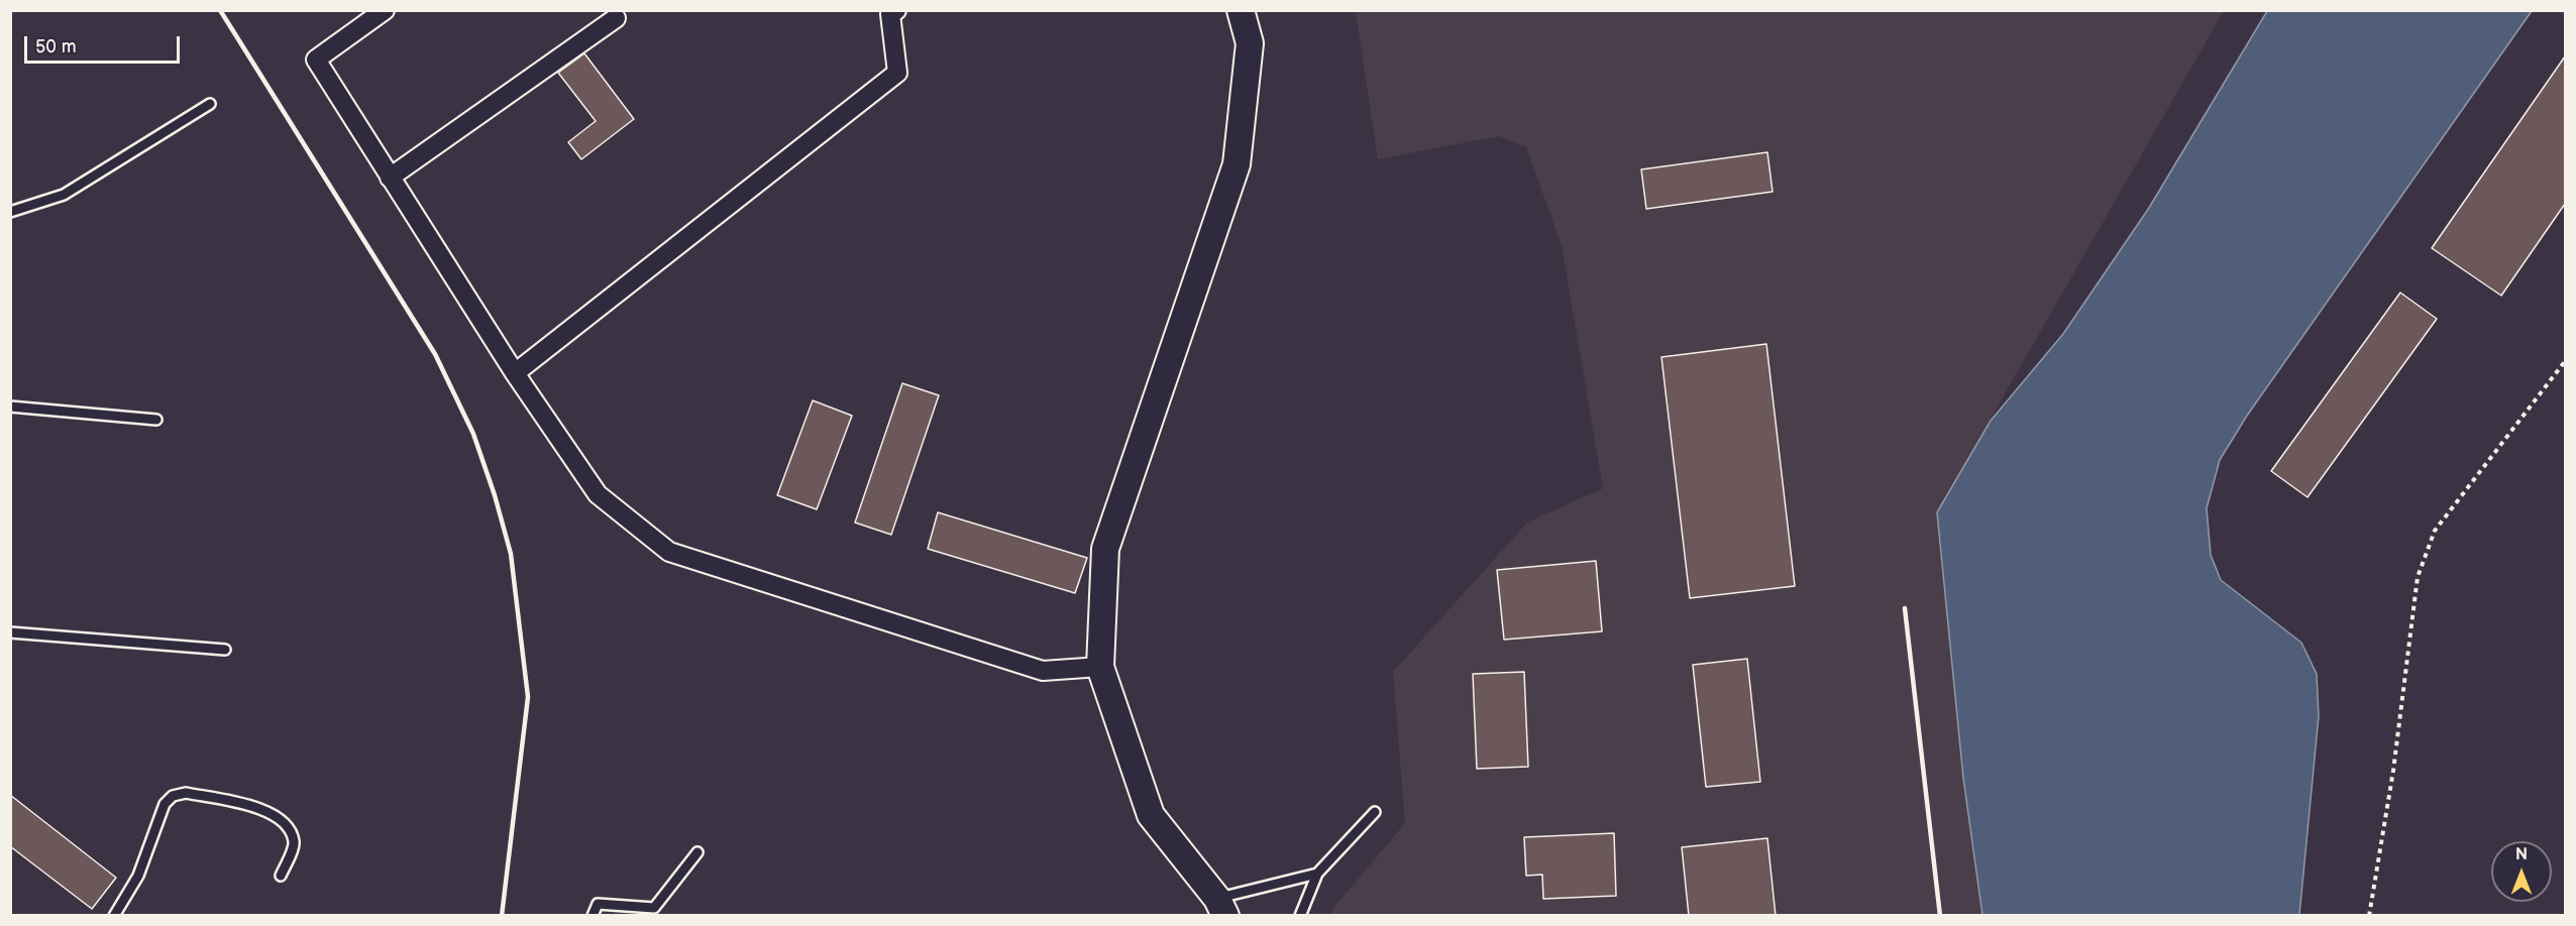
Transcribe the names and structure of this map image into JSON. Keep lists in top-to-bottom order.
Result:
{
  "scale_bar": "50 m",
  "north": "top"
}
